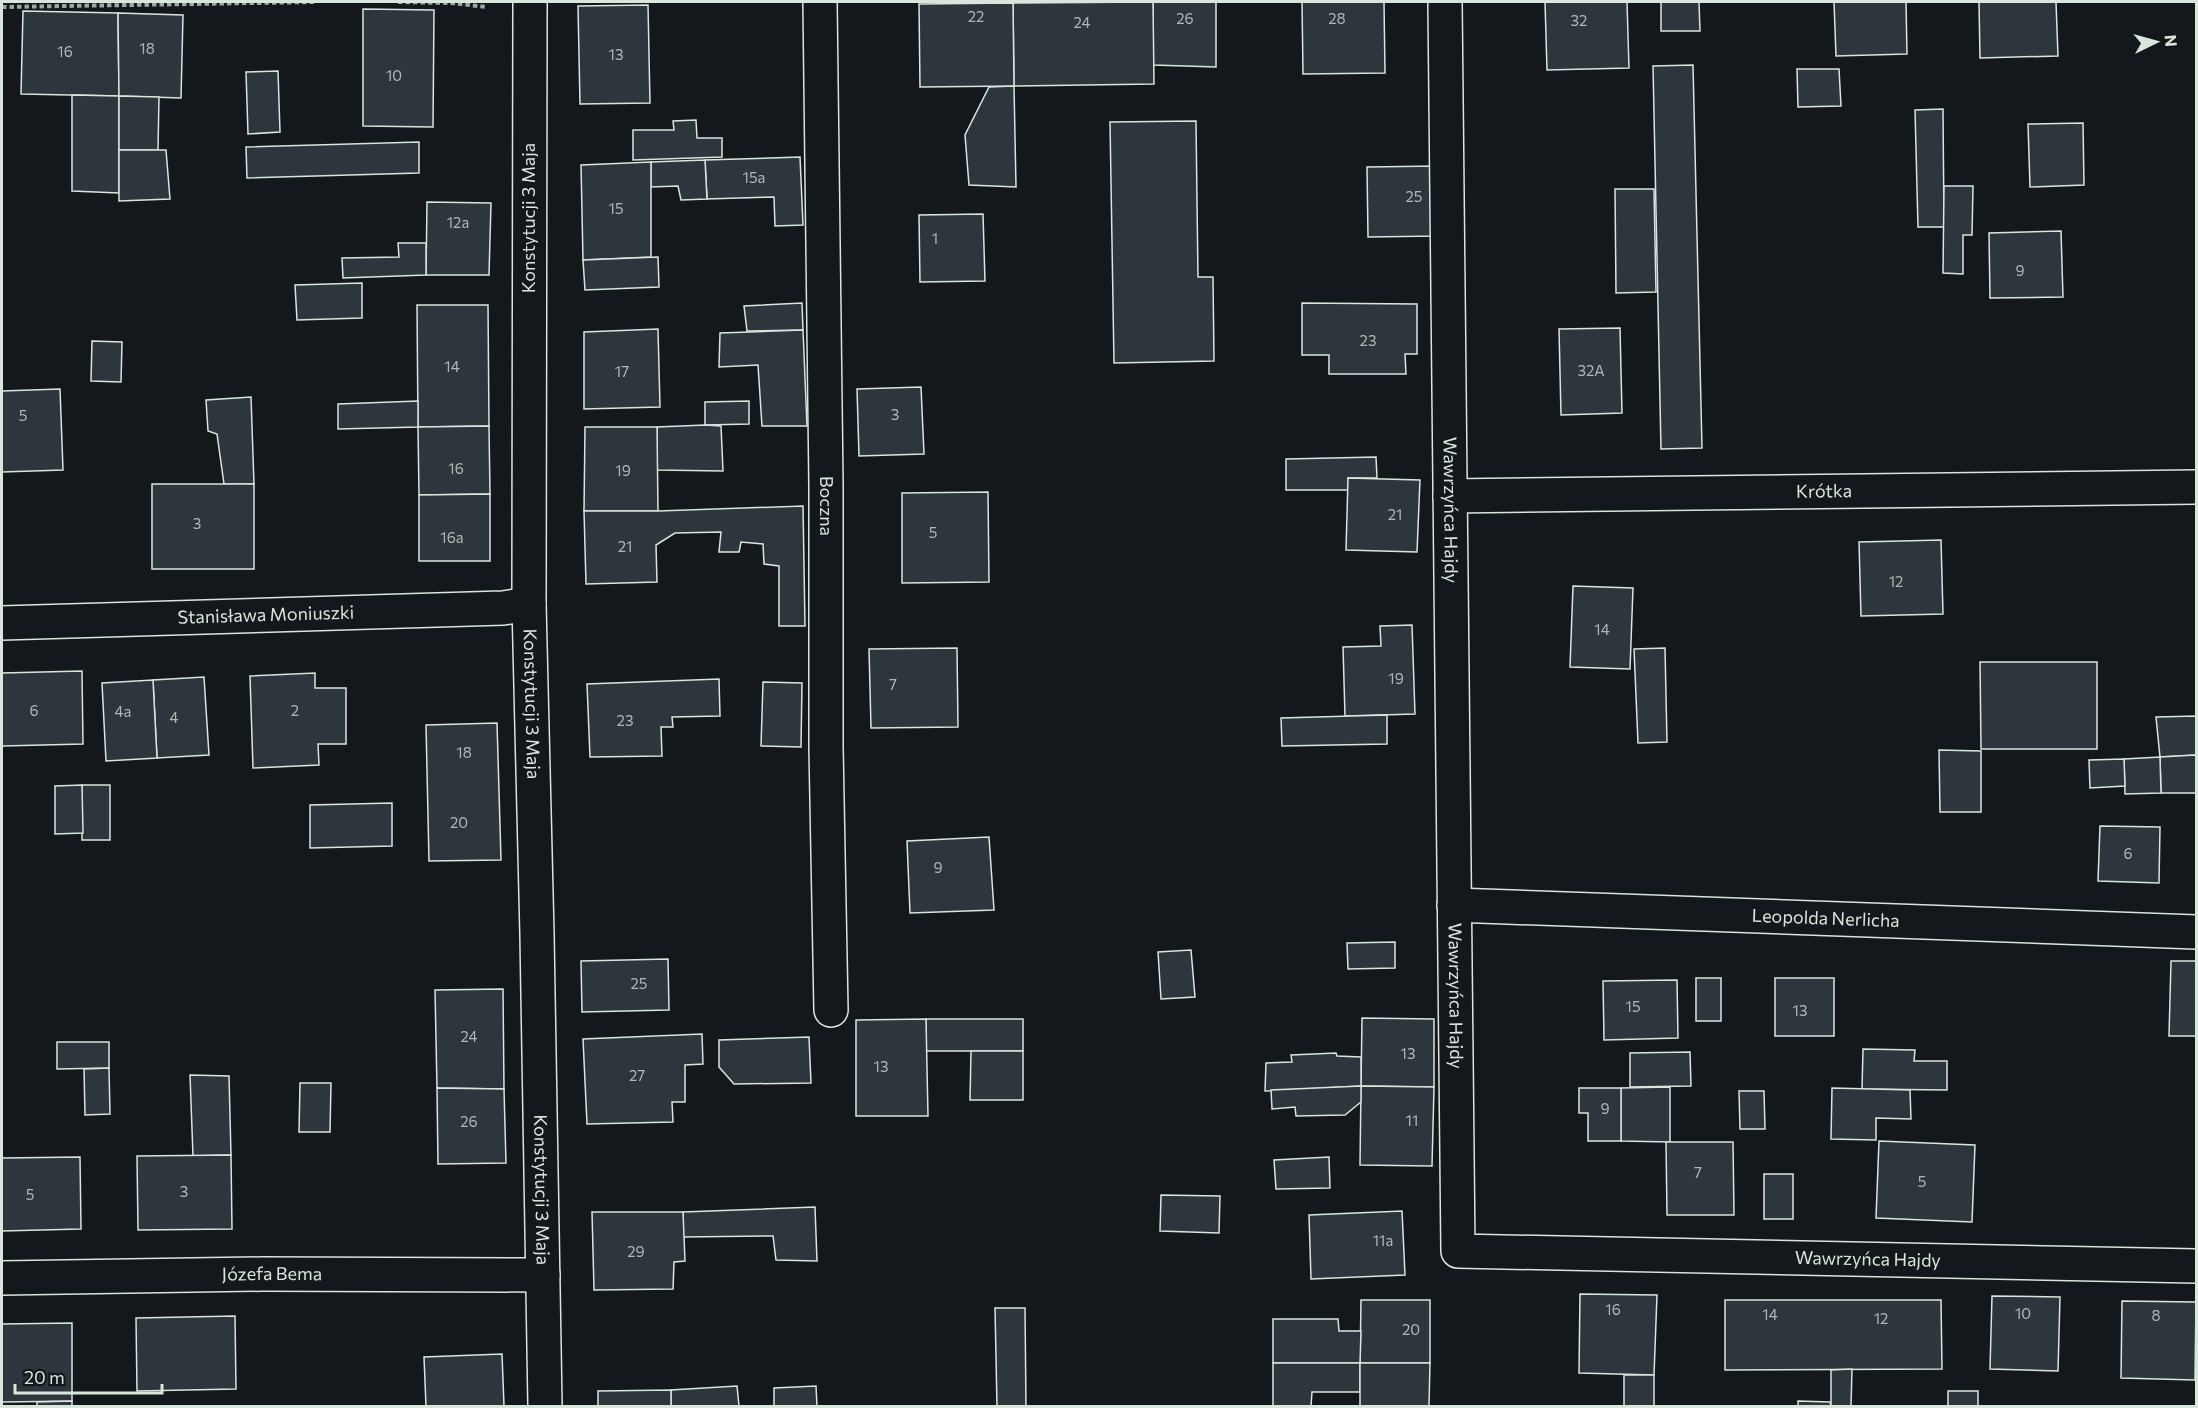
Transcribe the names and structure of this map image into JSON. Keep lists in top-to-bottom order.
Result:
{
  "streets": {
    "street": [
      "Konstytucji 3 Maja",
      "Krótka",
      "Boczna",
      "Wawrzyńca Hajdy",
      "Stanisława Moniuszki",
      "Leopolda Nerlicha",
      "Józefa Bema"
    ]
  },
  "crossings": [
    ["Konstytucji 3 Maja", "Stanisława Moniuszki"],
    ["Konstytucji 3 Maja", "Józefa Bema"],
    ["Krótka", "Wawrzyńca Hajdy"],
    ["Wawrzyńca Hajdy", "Leopolda Nerlicha"]
  ],
  "house_numbers": [
    "22",
    "26",
    "28",
    "32",
    "24",
    "18",
    "16",
    "13",
    "10",
    "15a",
    "25",
    "15",
    "12a",
    "1",
    "9",
    "23",
    "14",
    "32A",
    "17",
    "3",
    "5",
    "16",
    "19",
    "21",
    "3",
    "5",
    "16a",
    "21",
    "12",
    "14",
    "19",
    "7",
    "6",
    "2",
    "4a",
    "4",
    "23",
    "18",
    "20",
    "6",
    "9",
    "25",
    "15",
    "13",
    "24",
    "13",
    "13",
    "27",
    "9",
    "11",
    "26",
    "7",
    "5",
    "3",
    "5",
    "11a",
    "29",
    "16",
    "10",
    "14",
    "8",
    "12",
    "20"
  ],
  "scale_bar": "20 m",
  "north": "right"
}
